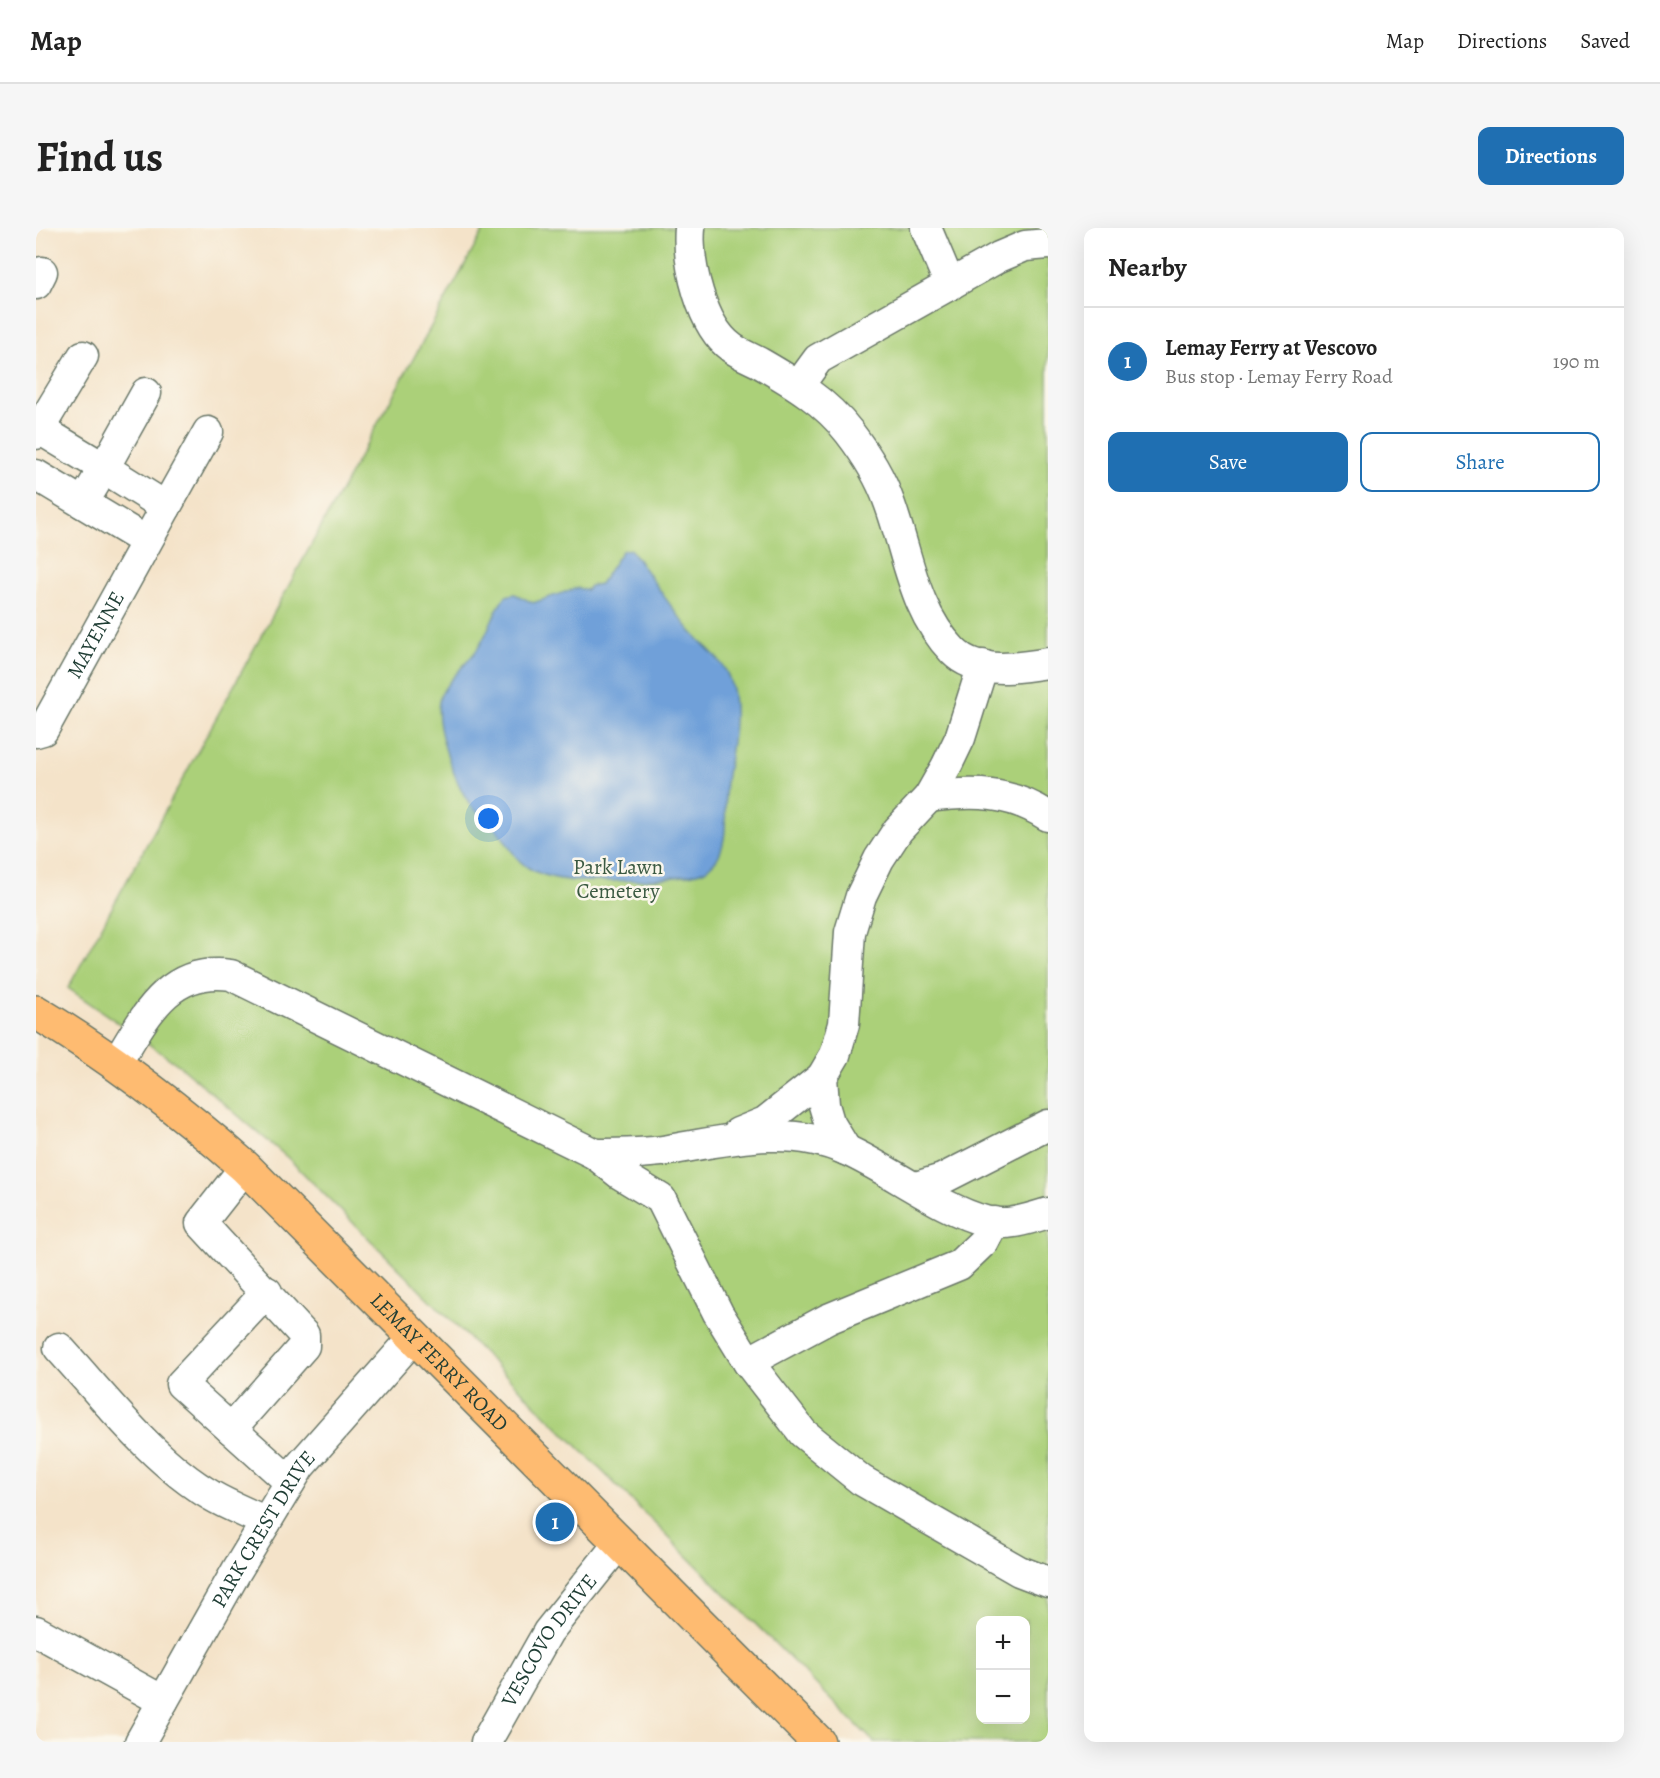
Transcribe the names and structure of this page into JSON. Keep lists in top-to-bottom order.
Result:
{
  "streets": {
    "main road": ["LEMAY FERRY ROAD"],
    "street": ["MAYENNE", "PARK CREST DRIVE", "VESCOVO DRIVE"]
  },
  "crossings": [
    ["LEMAY FERRY ROAD", "PARK CREST DRIVE"],
    ["LEMAY FERRY ROAD", "VESCOVO DRIVE"]
  ],
  "parks": ["Park Lawn Cemetery"],
  "page": {
    "header": "Map",
    "nav": ["Map", "Directions", "Saved"],
    "buttons": [
      "Directions",
      ["Save", "Share"]
    ],
    "title": "Find us",
    "heading": "Nearby",
    "list": [
      {
        "mark": "1",
        "name": "Lemay Ferry at Vescovo",
        "note": "Bus stop · Lemay Ferry Road",
        "value": "190 m"
      }
    ],
    "pins": "1",
    "map_buttons": ["+", "−"]
  }
}
